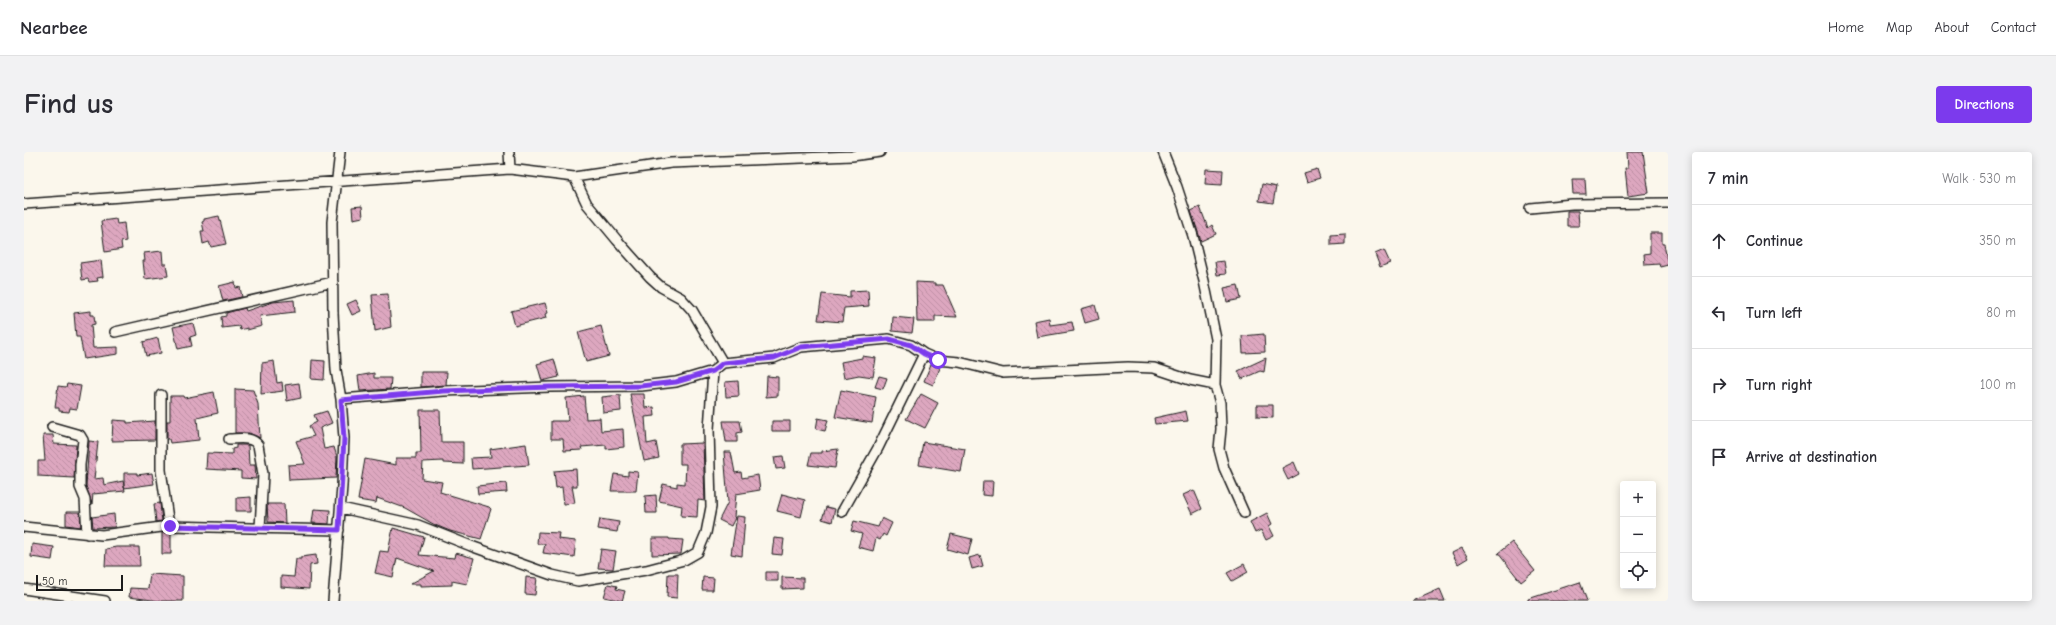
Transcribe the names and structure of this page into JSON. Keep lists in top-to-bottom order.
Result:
{
  "scale_bar": "50 m",
  "page": {
    "header": "Nearbee",
    "nav": [
      "Home",
      "Map",
      "About",
      "Contact"
    ],
    "buttons": "Directions",
    "title": "Find us",
    "heading": ["7 min", "Walk · 530 m"],
    "list": [
      ["Continue", "350 m"],
      ["Turn left", "80 m"],
      ["Turn right", "100 m"],
      "Arrive at destination"
    ],
    "map_buttons": ["+", "−"],
    "scale": "50 m"
  }
}
